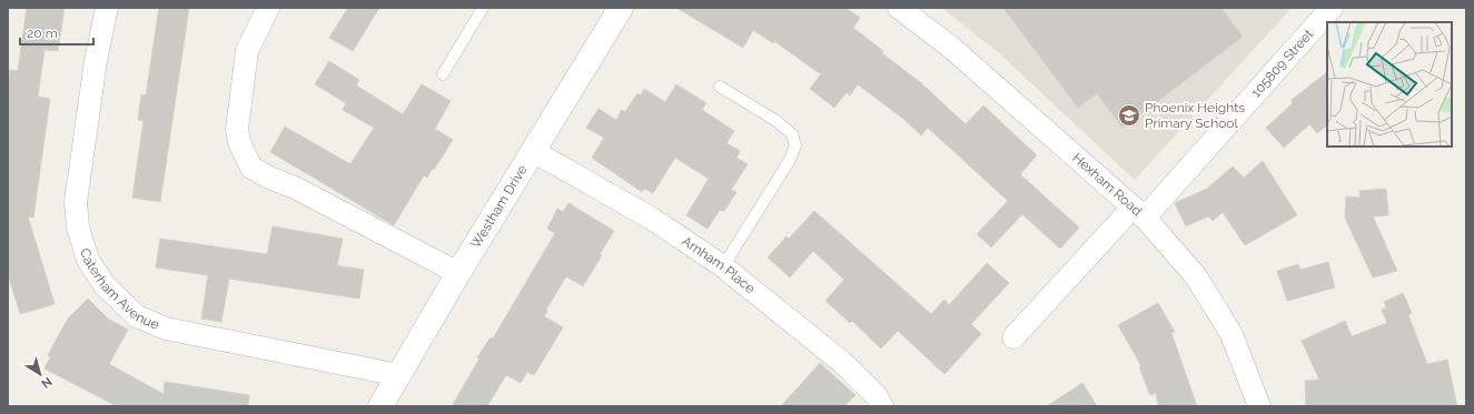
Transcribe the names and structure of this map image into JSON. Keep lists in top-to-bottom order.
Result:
{
  "streets": {
    "street": [
      "105809 Street",
      "Hexham Road",
      "Westham Drive",
      "Arnham Place",
      "Caterham Avenue"
    ]
  },
  "crossings": [
    ["105809 Street", "Hexham Road"],
    ["Westham Drive", "Arnham Place"],
    ["Westham Drive", "Caterham Avenue"]
  ],
  "places": {
    "school or university": ["Phoenix Heights Primary School"]
  },
  "scale_bar": "20 m",
  "north": "bottom right"
}
